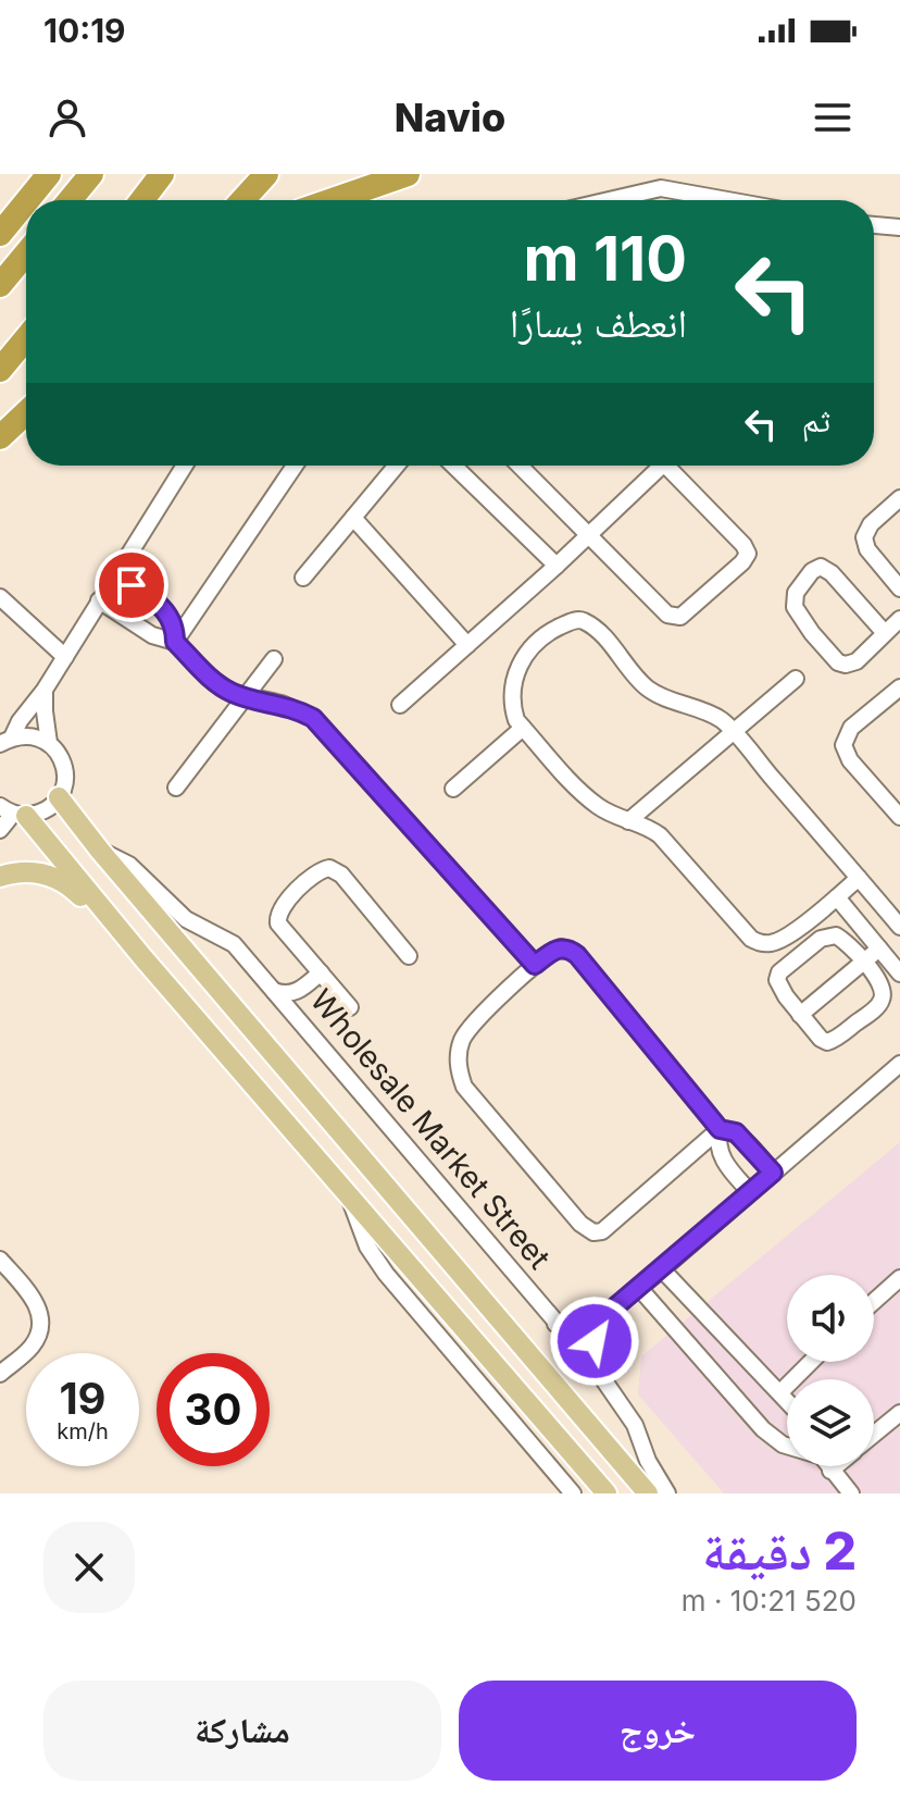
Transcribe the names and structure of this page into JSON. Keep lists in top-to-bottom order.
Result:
{
  "streets": {
    "main road": ["Wholesale Market Street"]
  },
  "page": {
    "status": "10:19",
    "header": "Navio",
    "turn": ["110 m", "انعطف يسارًا"],
    "then": "ثم",
    "speed": "19 km/h",
    "limit": "30",
    "heading": ["2 دقيقة", "520 m · 10:21"],
    "buttons": ["خروج", "مشاركة"]
  }
}
